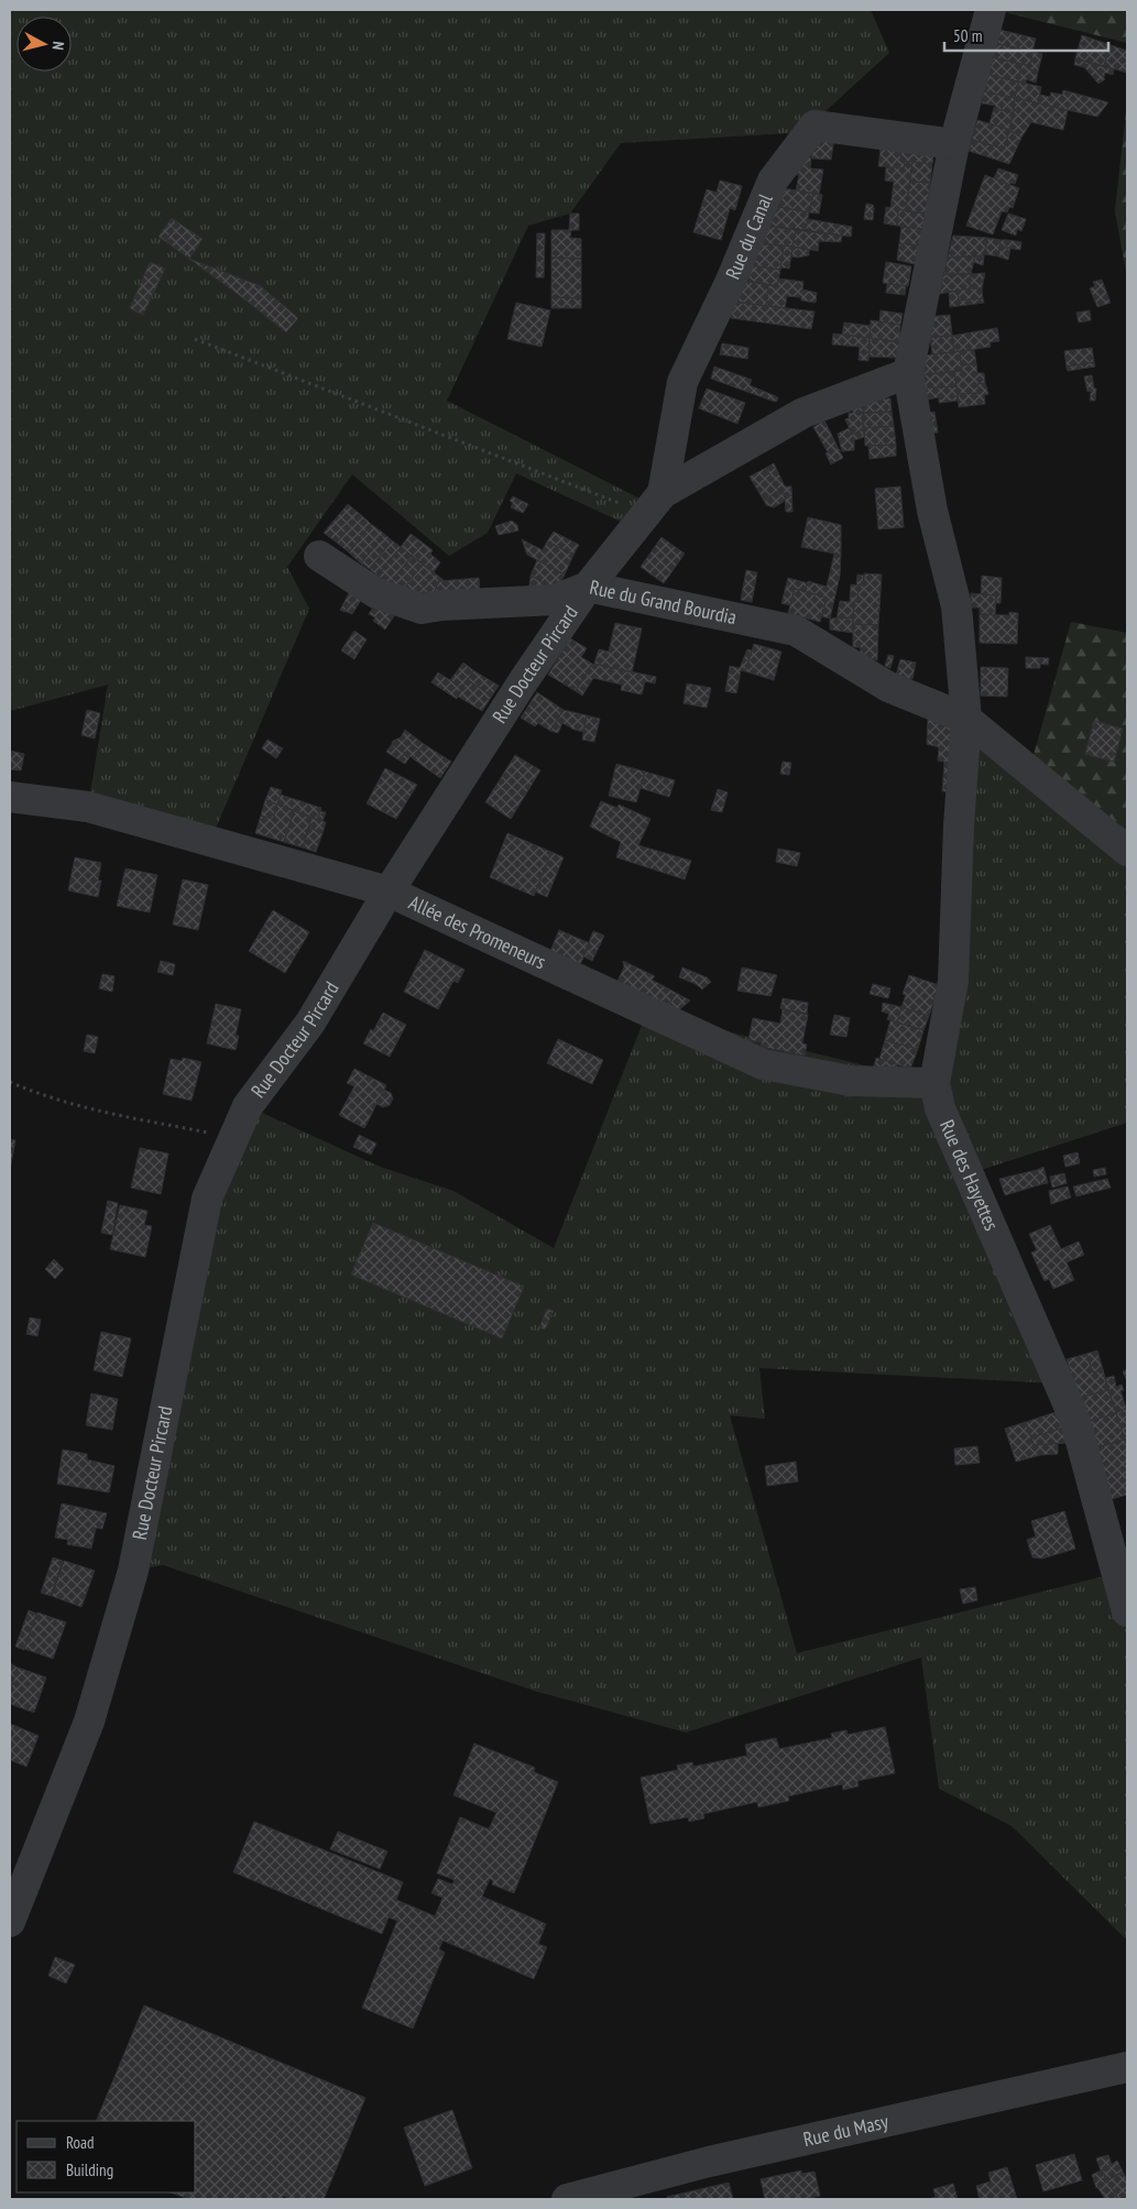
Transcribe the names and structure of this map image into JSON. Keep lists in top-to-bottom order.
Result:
{
  "streets": {
    "street": [
      "Rue du Canal",
      "Rue du Grand Bourdia",
      "Rue Docteur Pircard",
      "Allée des Promeneurs",
      "Rue des Hayettes",
      "Rue du Masy"
    ]
  },
  "crossings": [
    ["Rue du Canal", "Rue Docteur Pircard"],
    ["Rue du Grand Bourdia", "Rue Docteur Pircard"],
    ["Rue du Grand Bourdia", "Rue des Hayettes"],
    ["Rue Docteur Pircard", "Allée des Promeneurs"],
    ["Rue Docteur Pircard", "Rue des Hayettes"],
    ["Allée des Promeneurs", "Rue des Hayettes"]
  ],
  "legend": ["Road", "Building"],
  "scale_bar": "50 m",
  "north": "right"
}
